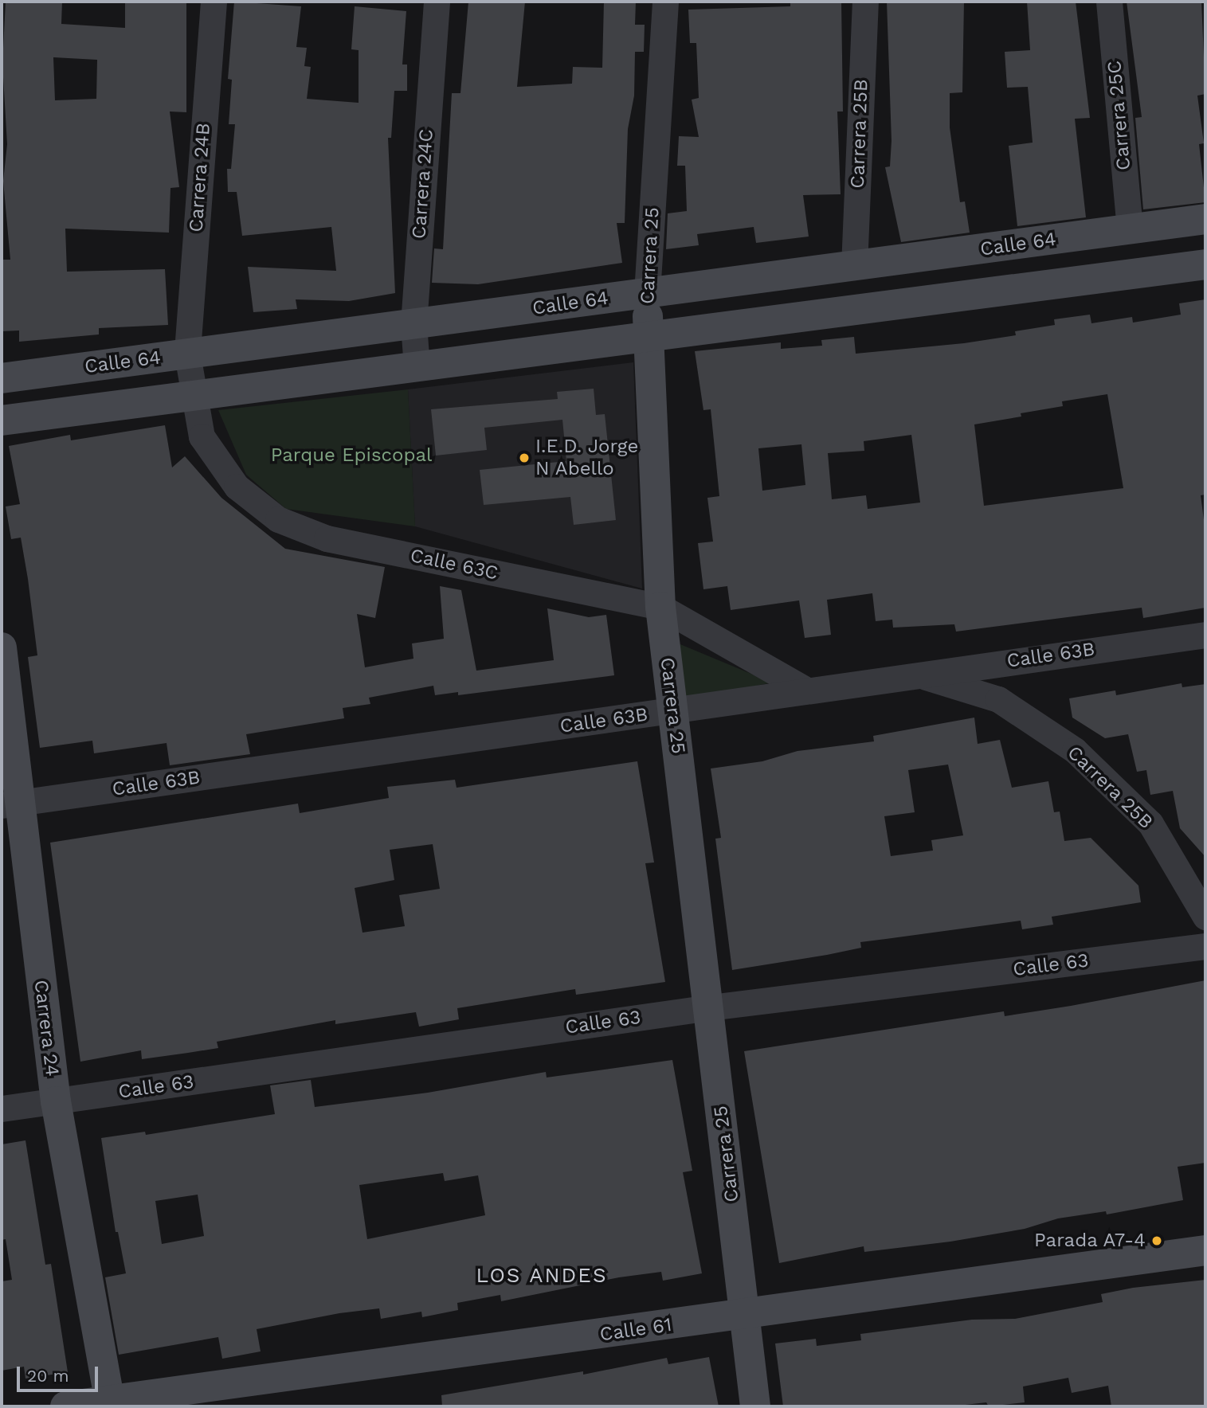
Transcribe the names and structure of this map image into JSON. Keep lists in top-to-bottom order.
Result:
{
  "streets": {
    "street": [
      "Carrera 25C",
      "Carrera 25B",
      "Carrera 24B",
      "Carrera 24C",
      "Calle 64",
      "Carrera 25",
      "Calle 63C",
      "Calle 63B",
      "Calle 63",
      "Carrera 24",
      "Calle 61"
    ]
  },
  "crossings": [
    ["Carrera 25C", "Calle 64"],
    ["Carrera 25B", "Calle 64"],
    ["Carrera 25B", "Calle 63B"],
    ["Carrera 24B", "Calle 64"],
    ["Carrera 24B", "Calle 63C"],
    ["Carrera 24C", "Calle 64"],
    ["Calle 64", "Carrera 25"],
    ["Calle 64", "Calle 63C"],
    ["Carrera 25", "Calle 63C"],
    ["Carrera 25", "Calle 63B"],
    ["Carrera 25", "Calle 63"],
    ["Carrera 25", "Calle 61"],
    ["Calle 63C", "Calle 63B"],
    ["Calle 63B", "Carrera 24"],
    ["Calle 63", "Carrera 24"],
    ["Carrera 24", "Calle 61"]
  ],
  "districts": ["LOS ANDES"],
  "parks": ["Parque Episcopal"],
  "places": ["I.E.D. Jorge N Abello", "Parada A7-4"],
  "scale_bar": "20 m"
}
